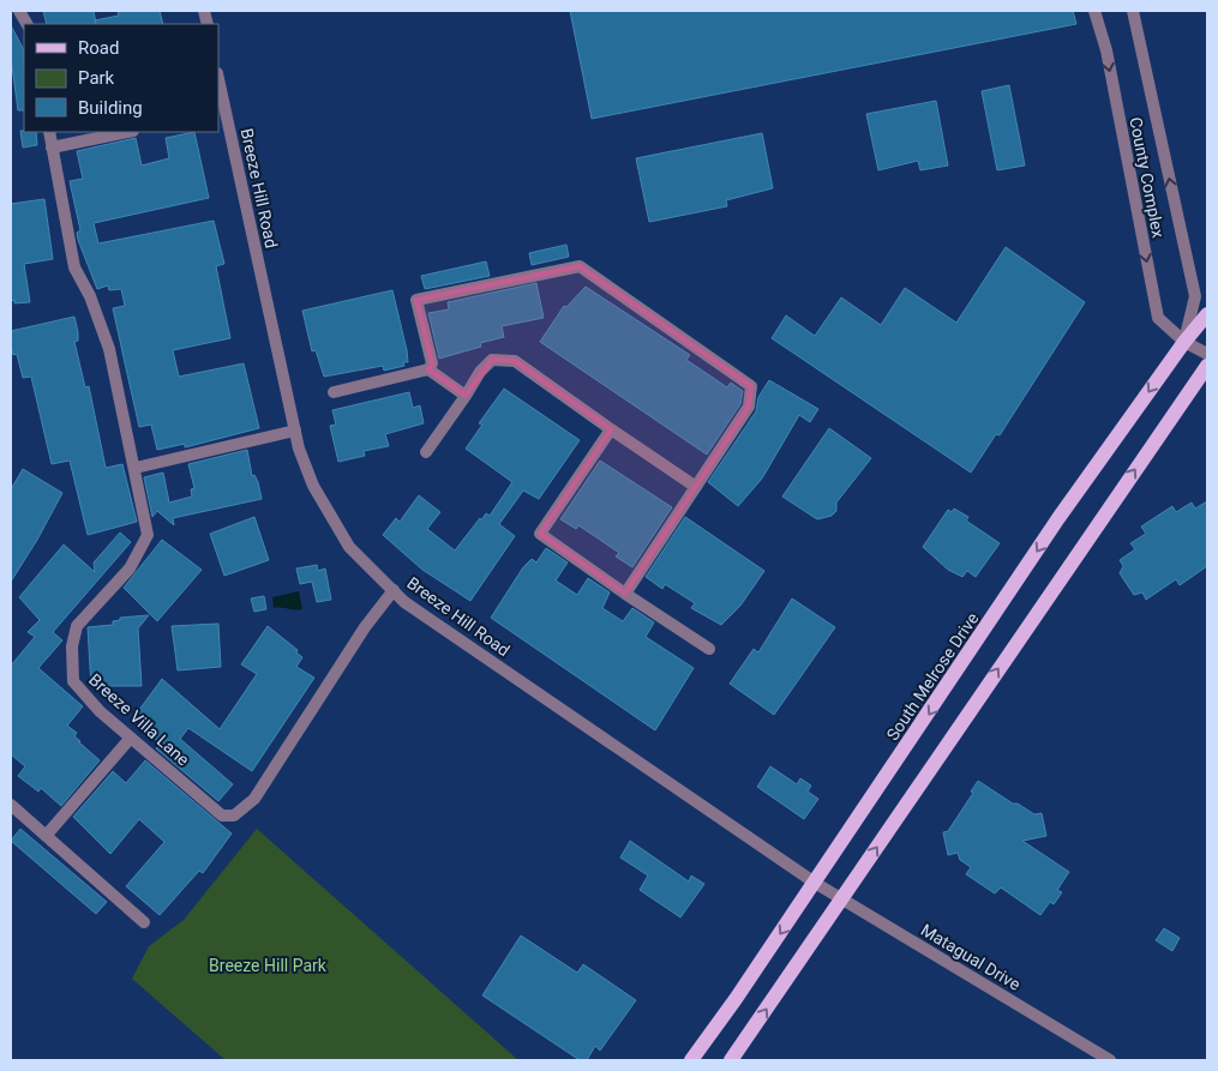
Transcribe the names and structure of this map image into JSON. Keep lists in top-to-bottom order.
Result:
{
  "streets": {
    "main road": ["South Melrose Drive"],
    "street": [
      "County Complex",
      "Breeze Hill Road",
      "Breeze Villa Lane",
      "Matagual Drive"
    ]
  },
  "crossings": [
    ["County Complex", "South Melrose Drive"],
    ["Breeze Hill Road", "South Melrose Drive"],
    ["Breeze Hill Road", "Breeze Villa Lane"],
    ["Breeze Hill Road", "Matagual Drive"],
    ["South Melrose Drive", "Matagual Drive"]
  ],
  "parks": ["Breeze Hill Park"],
  "legend": ["Road", "Park", "Building"]
}
